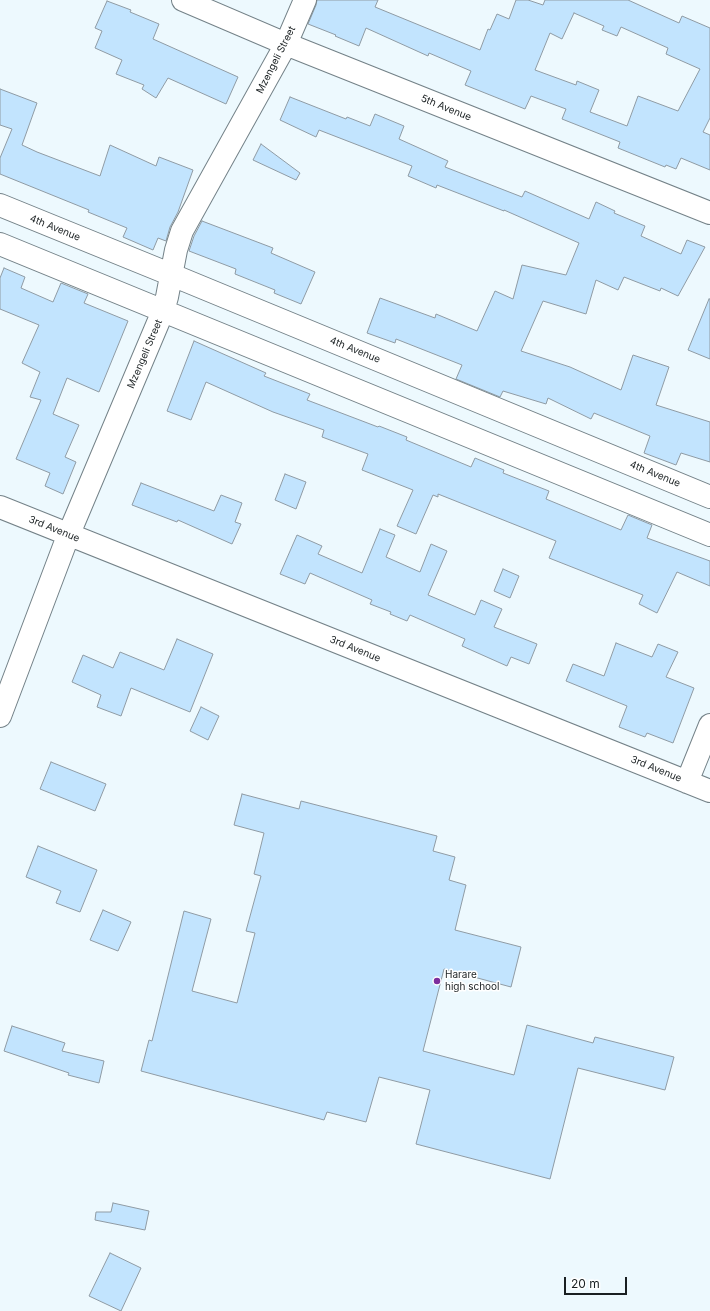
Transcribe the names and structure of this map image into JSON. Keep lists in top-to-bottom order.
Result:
{
  "streets": {
    "street": [
      "Mzengeli Street",
      "5th Avenue",
      "4th Avenue",
      "3rd Avenue"
    ]
  },
  "crossings": [
    ["Mzengeli Street", "5th Avenue"],
    ["Mzengeli Street", "4th Avenue"],
    ["Mzengeli Street", "3rd Avenue"]
  ],
  "places": ["Harare high school"],
  "scale_bar": "20 m"
}
